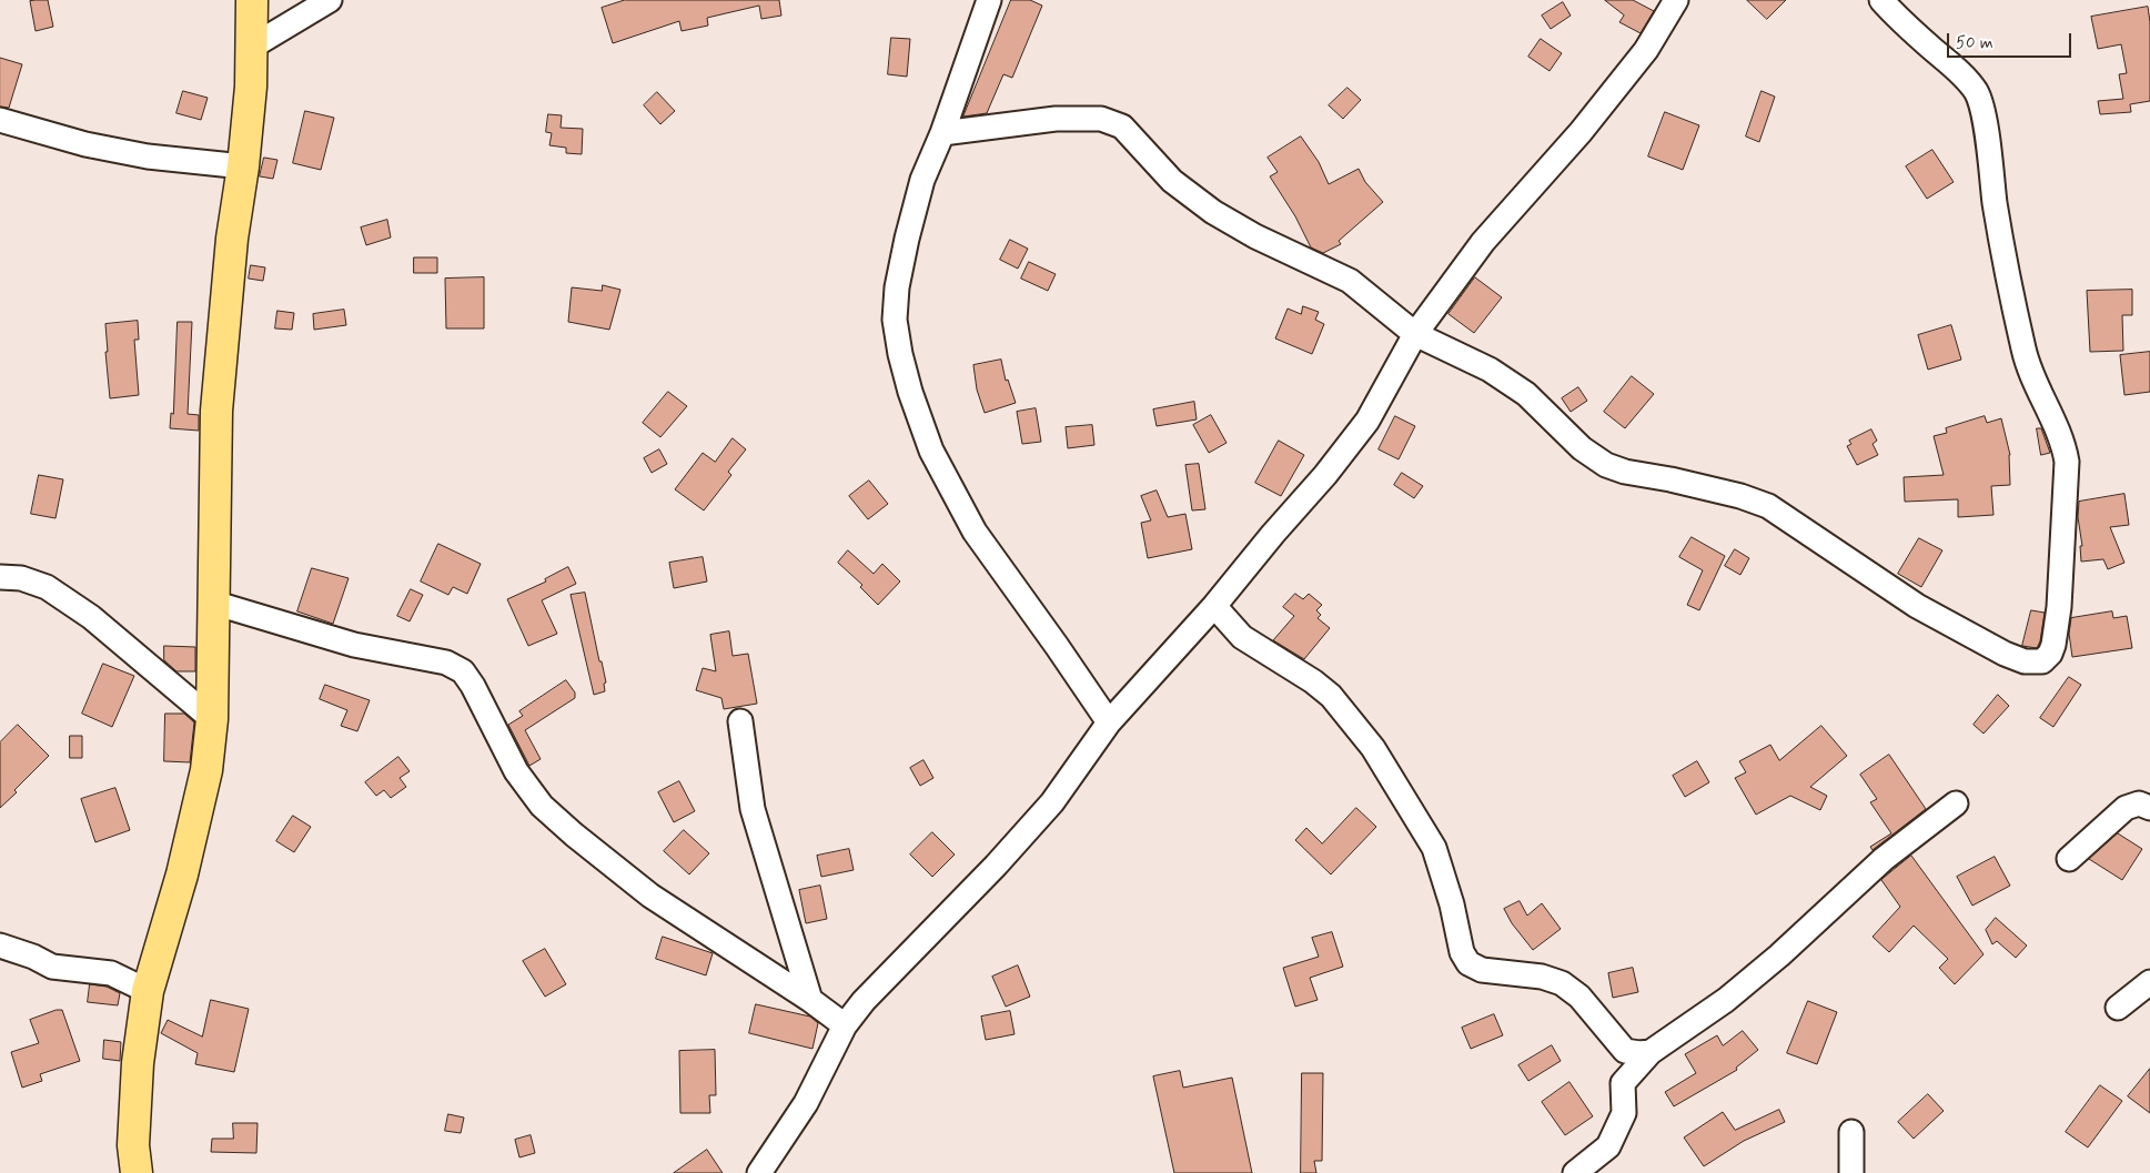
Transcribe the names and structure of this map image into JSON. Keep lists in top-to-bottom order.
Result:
{
  "scale_bar": "50 m"
}
